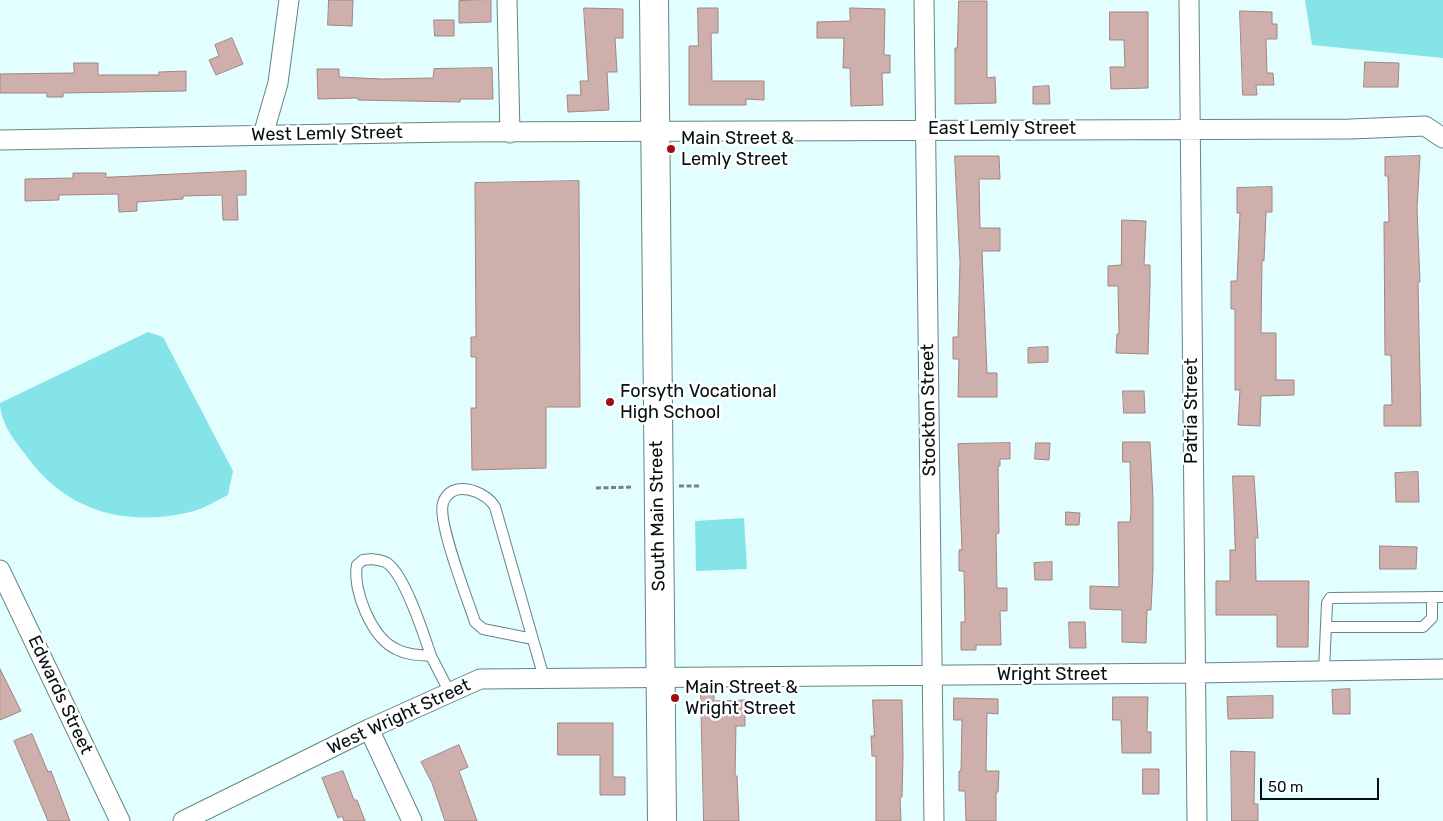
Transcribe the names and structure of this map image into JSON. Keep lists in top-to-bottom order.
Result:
{
  "streets": {
    "main road": ["South Main Street"],
    "street": [
      "East Lemly Street",
      "West Lemly Street",
      "Stockton Street",
      "Patria Street",
      "Wright Street",
      "Edwards Street",
      "West Wright Street"
    ]
  },
  "crossings": [
    ["East Lemly Street", "West Lemly Street"],
    ["East Lemly Street", "Stockton Street"],
    ["East Lemly Street", "Patria Street"],
    ["East Lemly Street", "South Main Street"],
    ["West Lemly Street", "South Main Street"],
    ["Stockton Street", "Wright Street"],
    ["Patria Street", "Wright Street"],
    ["South Main Street", "Wright Street"],
    ["South Main Street", "West Wright Street"],
    ["Wright Street", "West Wright Street"]
  ],
  "places": ["Main Street & Lemly Street", "Forsyth Vocational High School", "Main Street & Wright Street"],
  "scale_bar": "50 m"
}
